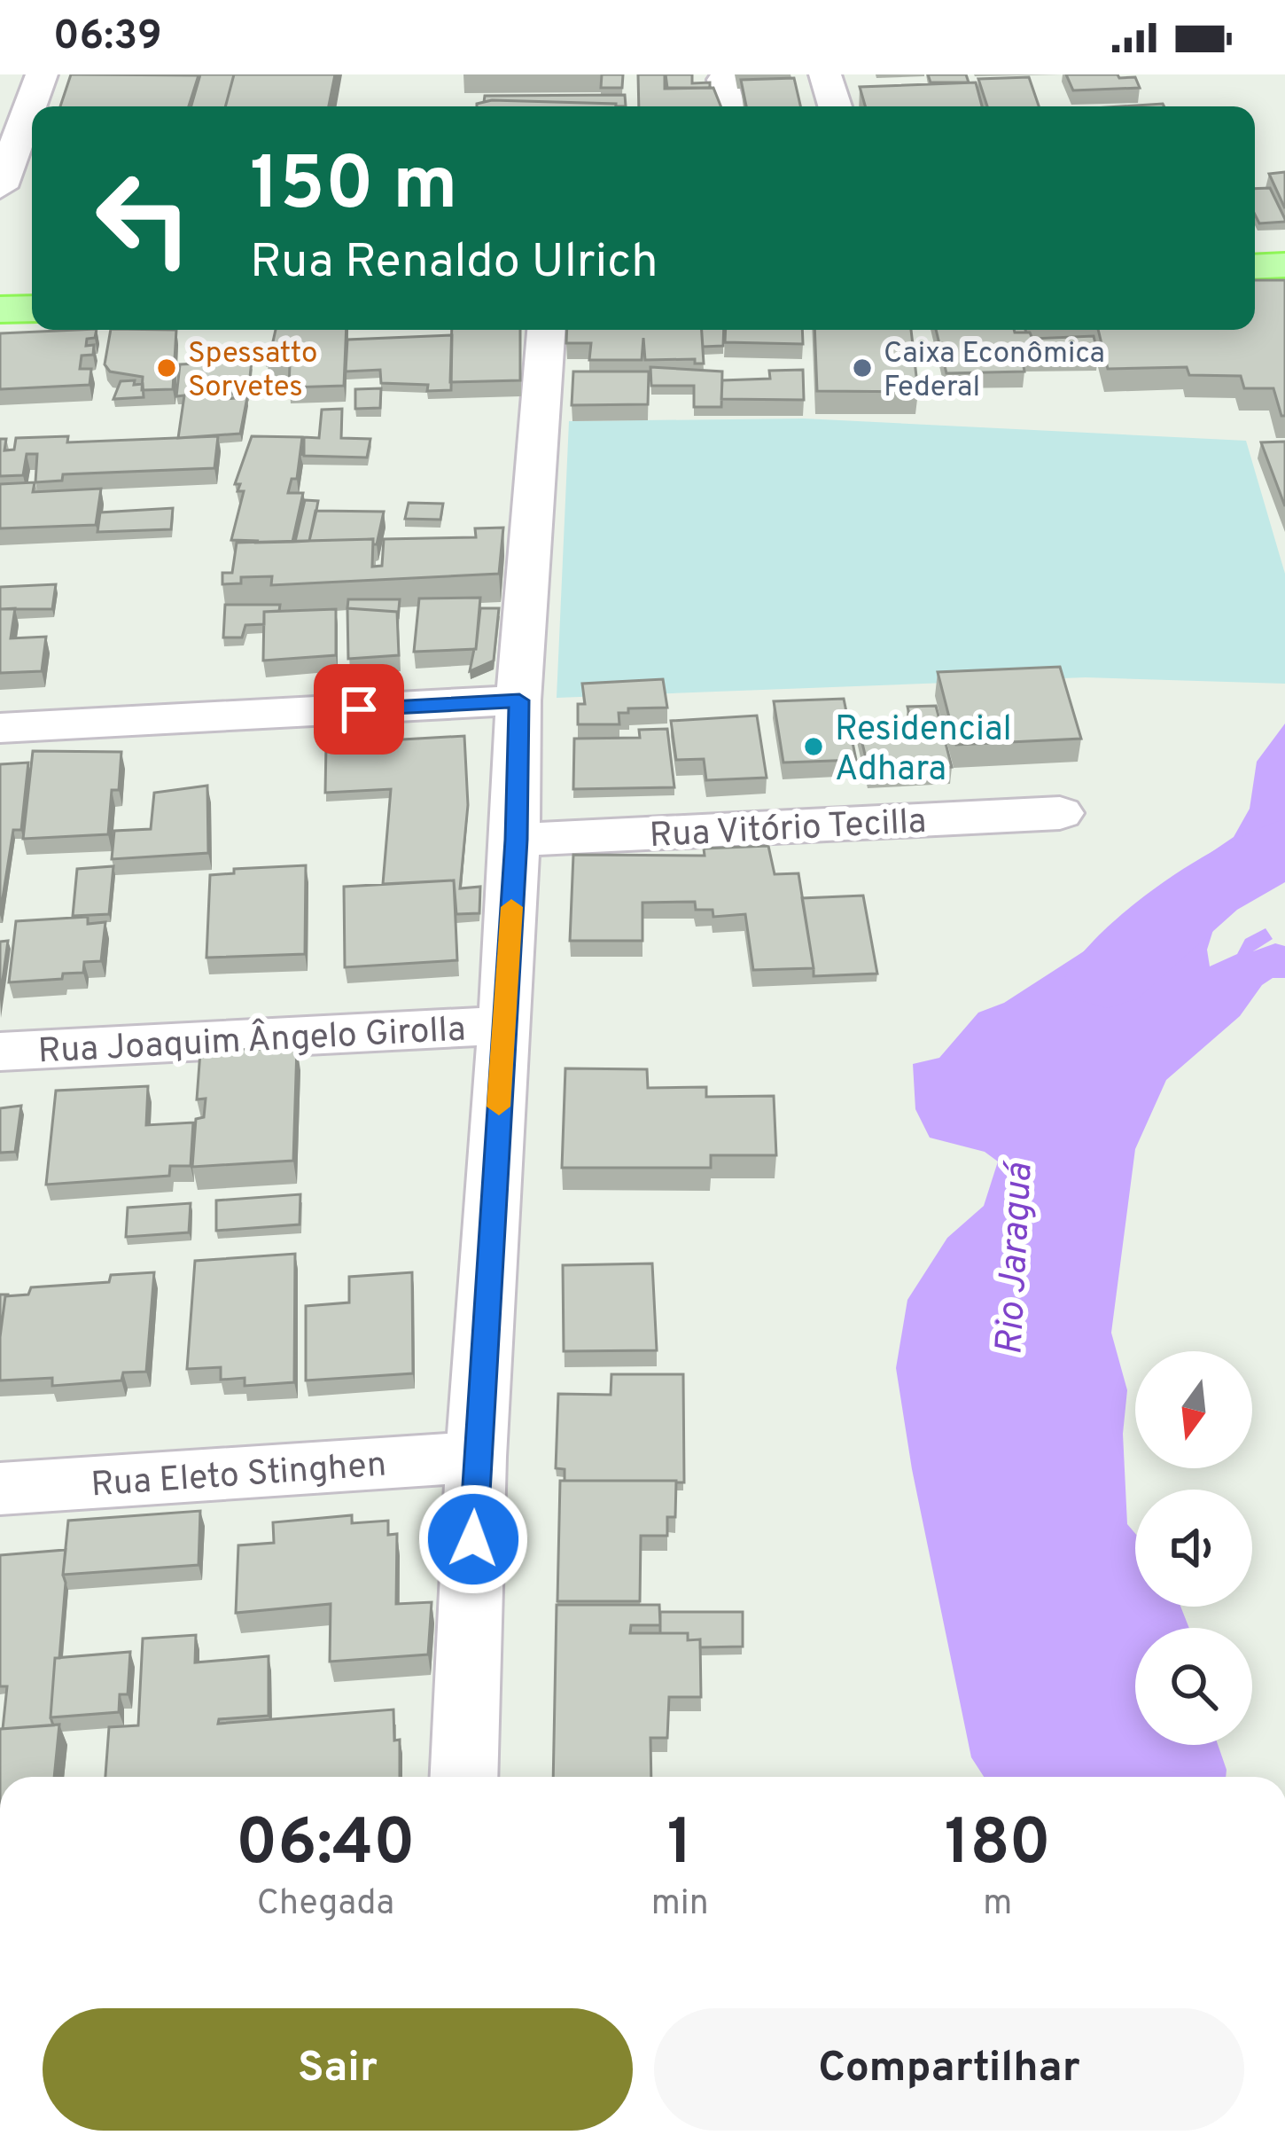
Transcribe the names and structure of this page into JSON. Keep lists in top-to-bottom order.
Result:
{
  "streets": {
    "street": ["Rua Vitório Tecilla", "Rua Joaquim Ângelo Girolla", "Rua Eleto Stinghen"]
  },
  "water": ["Rio Jaraguá"],
  "places": ["Spessatto Sorvetes", "Caixa Econômica Federal", "Residencial Adhara"],
  "north": "bottom",
  "page": {
    "status": "06:39",
    "turn": ["150 m", "Rua Renaldo Ulrich"],
    "eta": [
      "06:40",
      "Chegada",
      "1",
      "min",
      "180",
      "m"
    ],
    "buttons": ["Sair", "Compartilhar"]
  }
}
